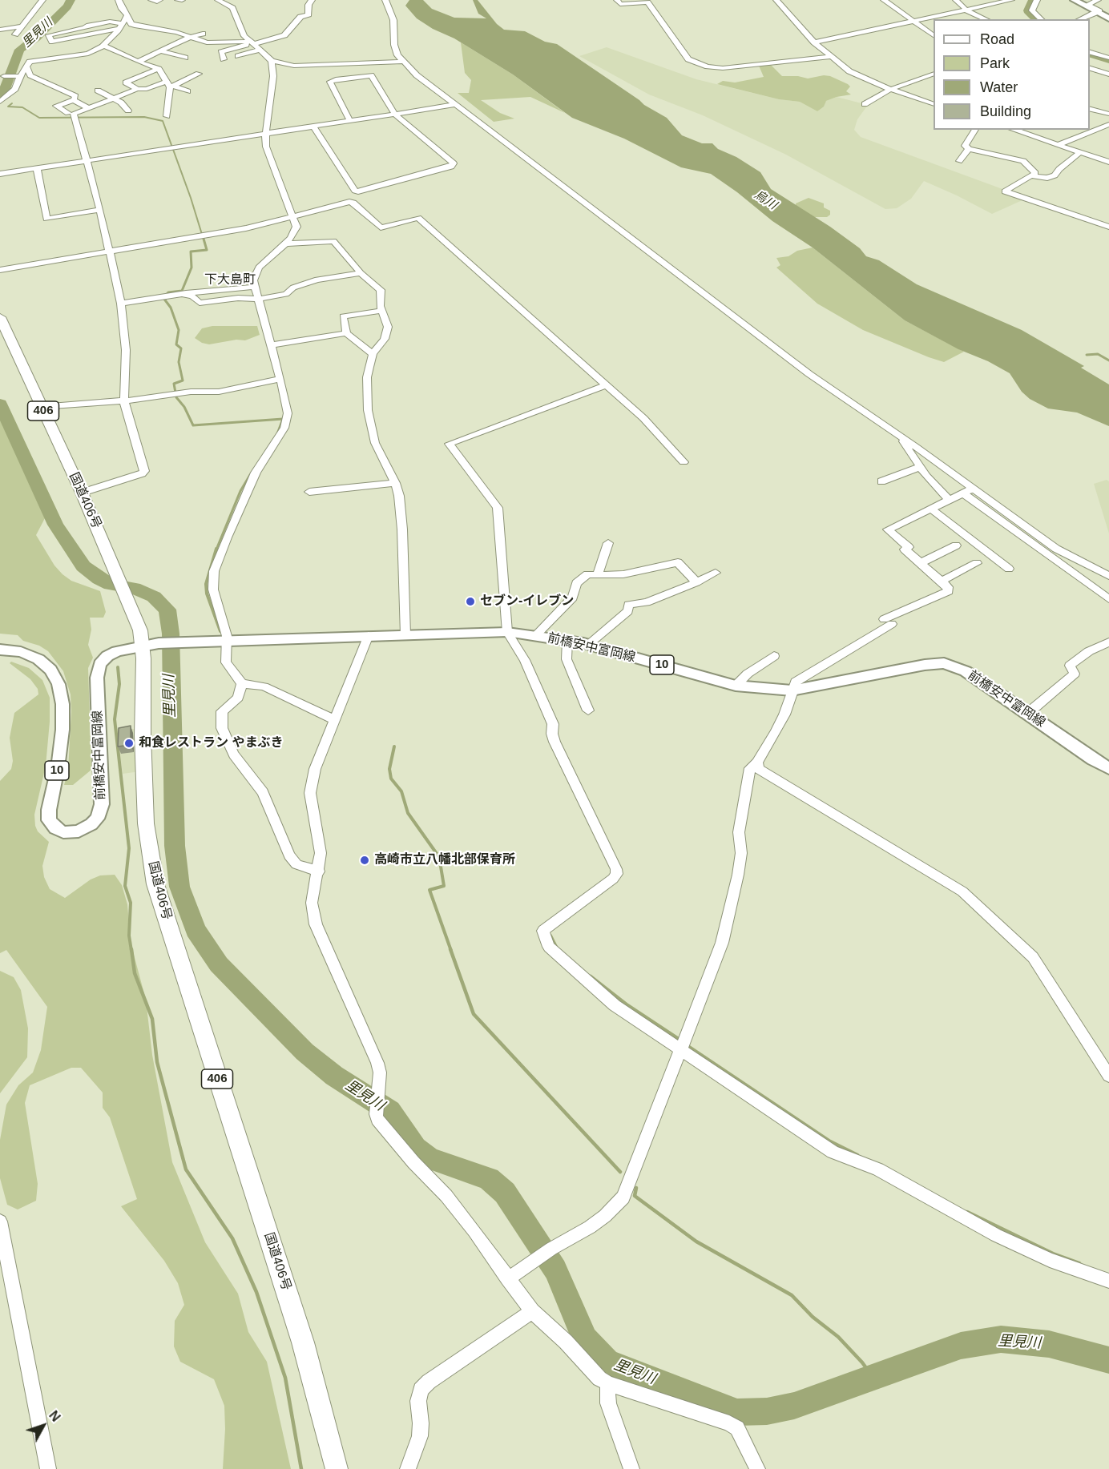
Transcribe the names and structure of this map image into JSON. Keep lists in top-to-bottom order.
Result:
{
  "streets": {
    "highway": ["406", "国道406号"],
    "main road": ["前橋安中富岡線", "10"]
  },
  "crossings": [
    ["国道406号", "前橋安中富岡線"]
  ],
  "districts": ["下大島町"],
  "water": ["里見川", "烏川"],
  "places": ["セブン-イレブン", "和食レストラン やまぶき", "高崎市立八幡北部保育所"],
  "legend": [
    "Road",
    "Park",
    "Water",
    "Building"
  ],
  "north": "top right"
}
